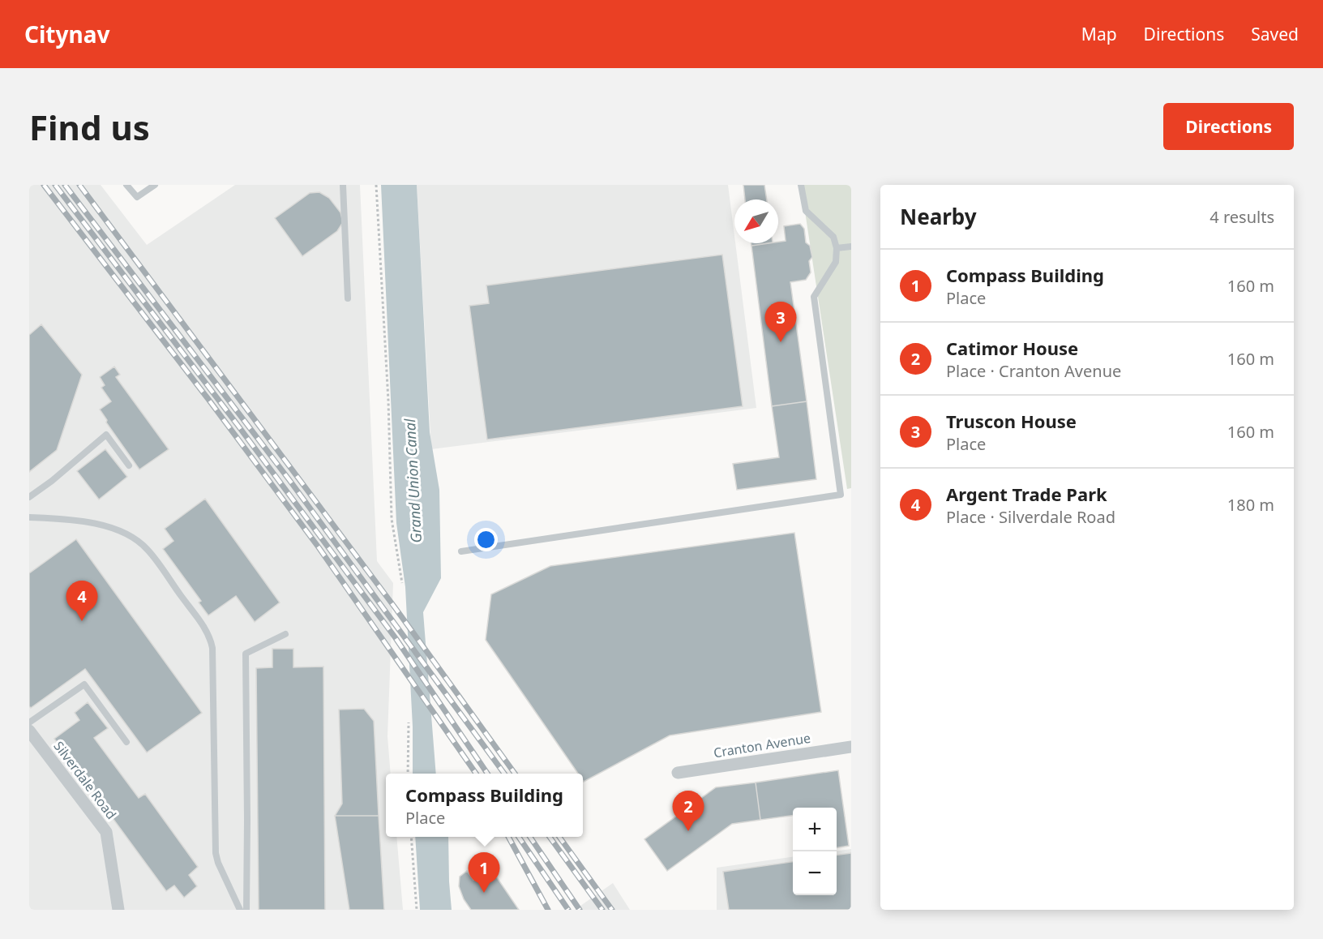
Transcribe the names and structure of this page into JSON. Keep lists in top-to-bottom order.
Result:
{
  "streets": {
    "street": ["Cranton Avenue", "Silverdale Road"]
  },
  "water": ["Grand Union Canal"],
  "north": "bottom left",
  "page": {
    "header": "Citynav",
    "nav": ["Map", "Directions", "Saved"],
    "buttons": "Directions",
    "title": "Find us",
    "heading": ["Nearby", "4 results"],
    "list": [
      {
        "mark": "1",
        "name": "Compass Building",
        "note": "Place",
        "value": "160 m"
      },
      {
        "mark": "2",
        "name": "Catimor House",
        "note": "Place · Cranton Avenue",
        "value": "160 m"
      },
      {
        "mark": "3",
        "name": "Truscon House",
        "note": "Place",
        "value": "160 m"
      },
      {
        "mark": "4",
        "name": "Argent Trade Park",
        "note": "Place · Silverdale Road",
        "value": "180 m"
      }
    ],
    "pins": [
      "3",
      "4",
      "2",
      "1"
    ],
    "popup": ["Compass Building", "Place"],
    "map_buttons": ["+", "−"]
  }
}
